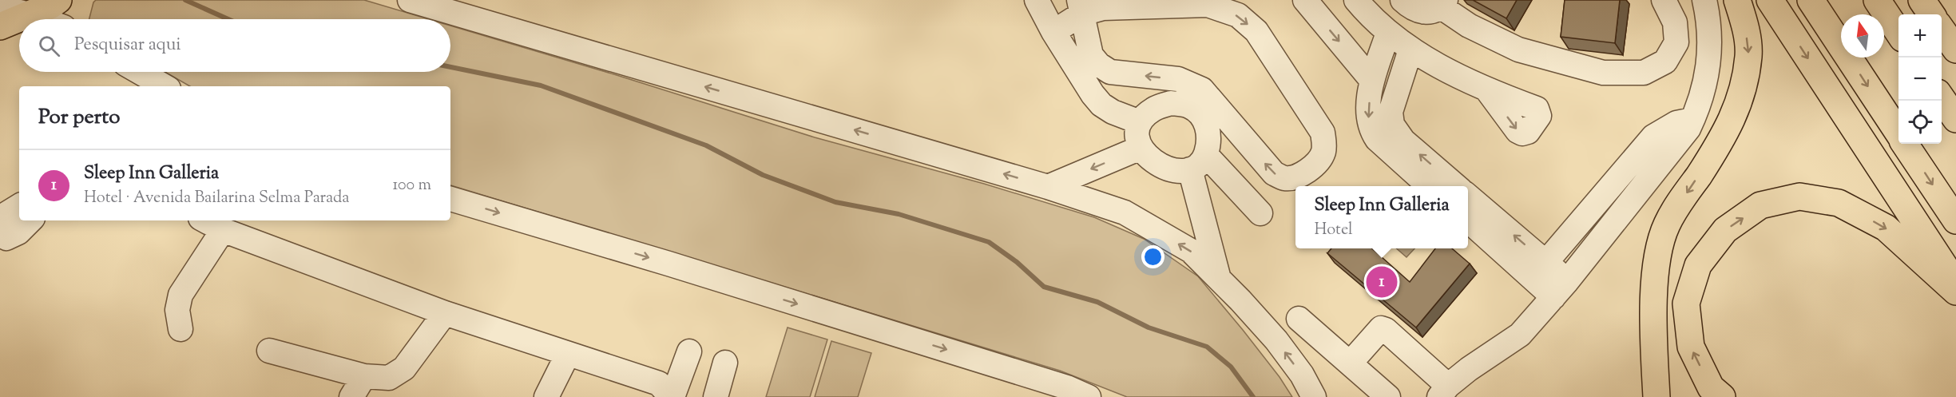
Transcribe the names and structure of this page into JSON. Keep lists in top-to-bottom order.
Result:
{
  "north": "top",
  "page": {
    "map_buttons": ["+", "−"],
    "search": "Pesquisar aqui",
    "heading": "Por perto",
    "list": [
      {
        "mark": "1",
        "name": "Sleep Inn Galleria",
        "note": "Hotel · Avenida Bailarina Selma Parada",
        "value": "100 m"
      }
    ],
    "popup": ["Sleep Inn Galleria", "Hotel"],
    "pins": "1"
  }
}
